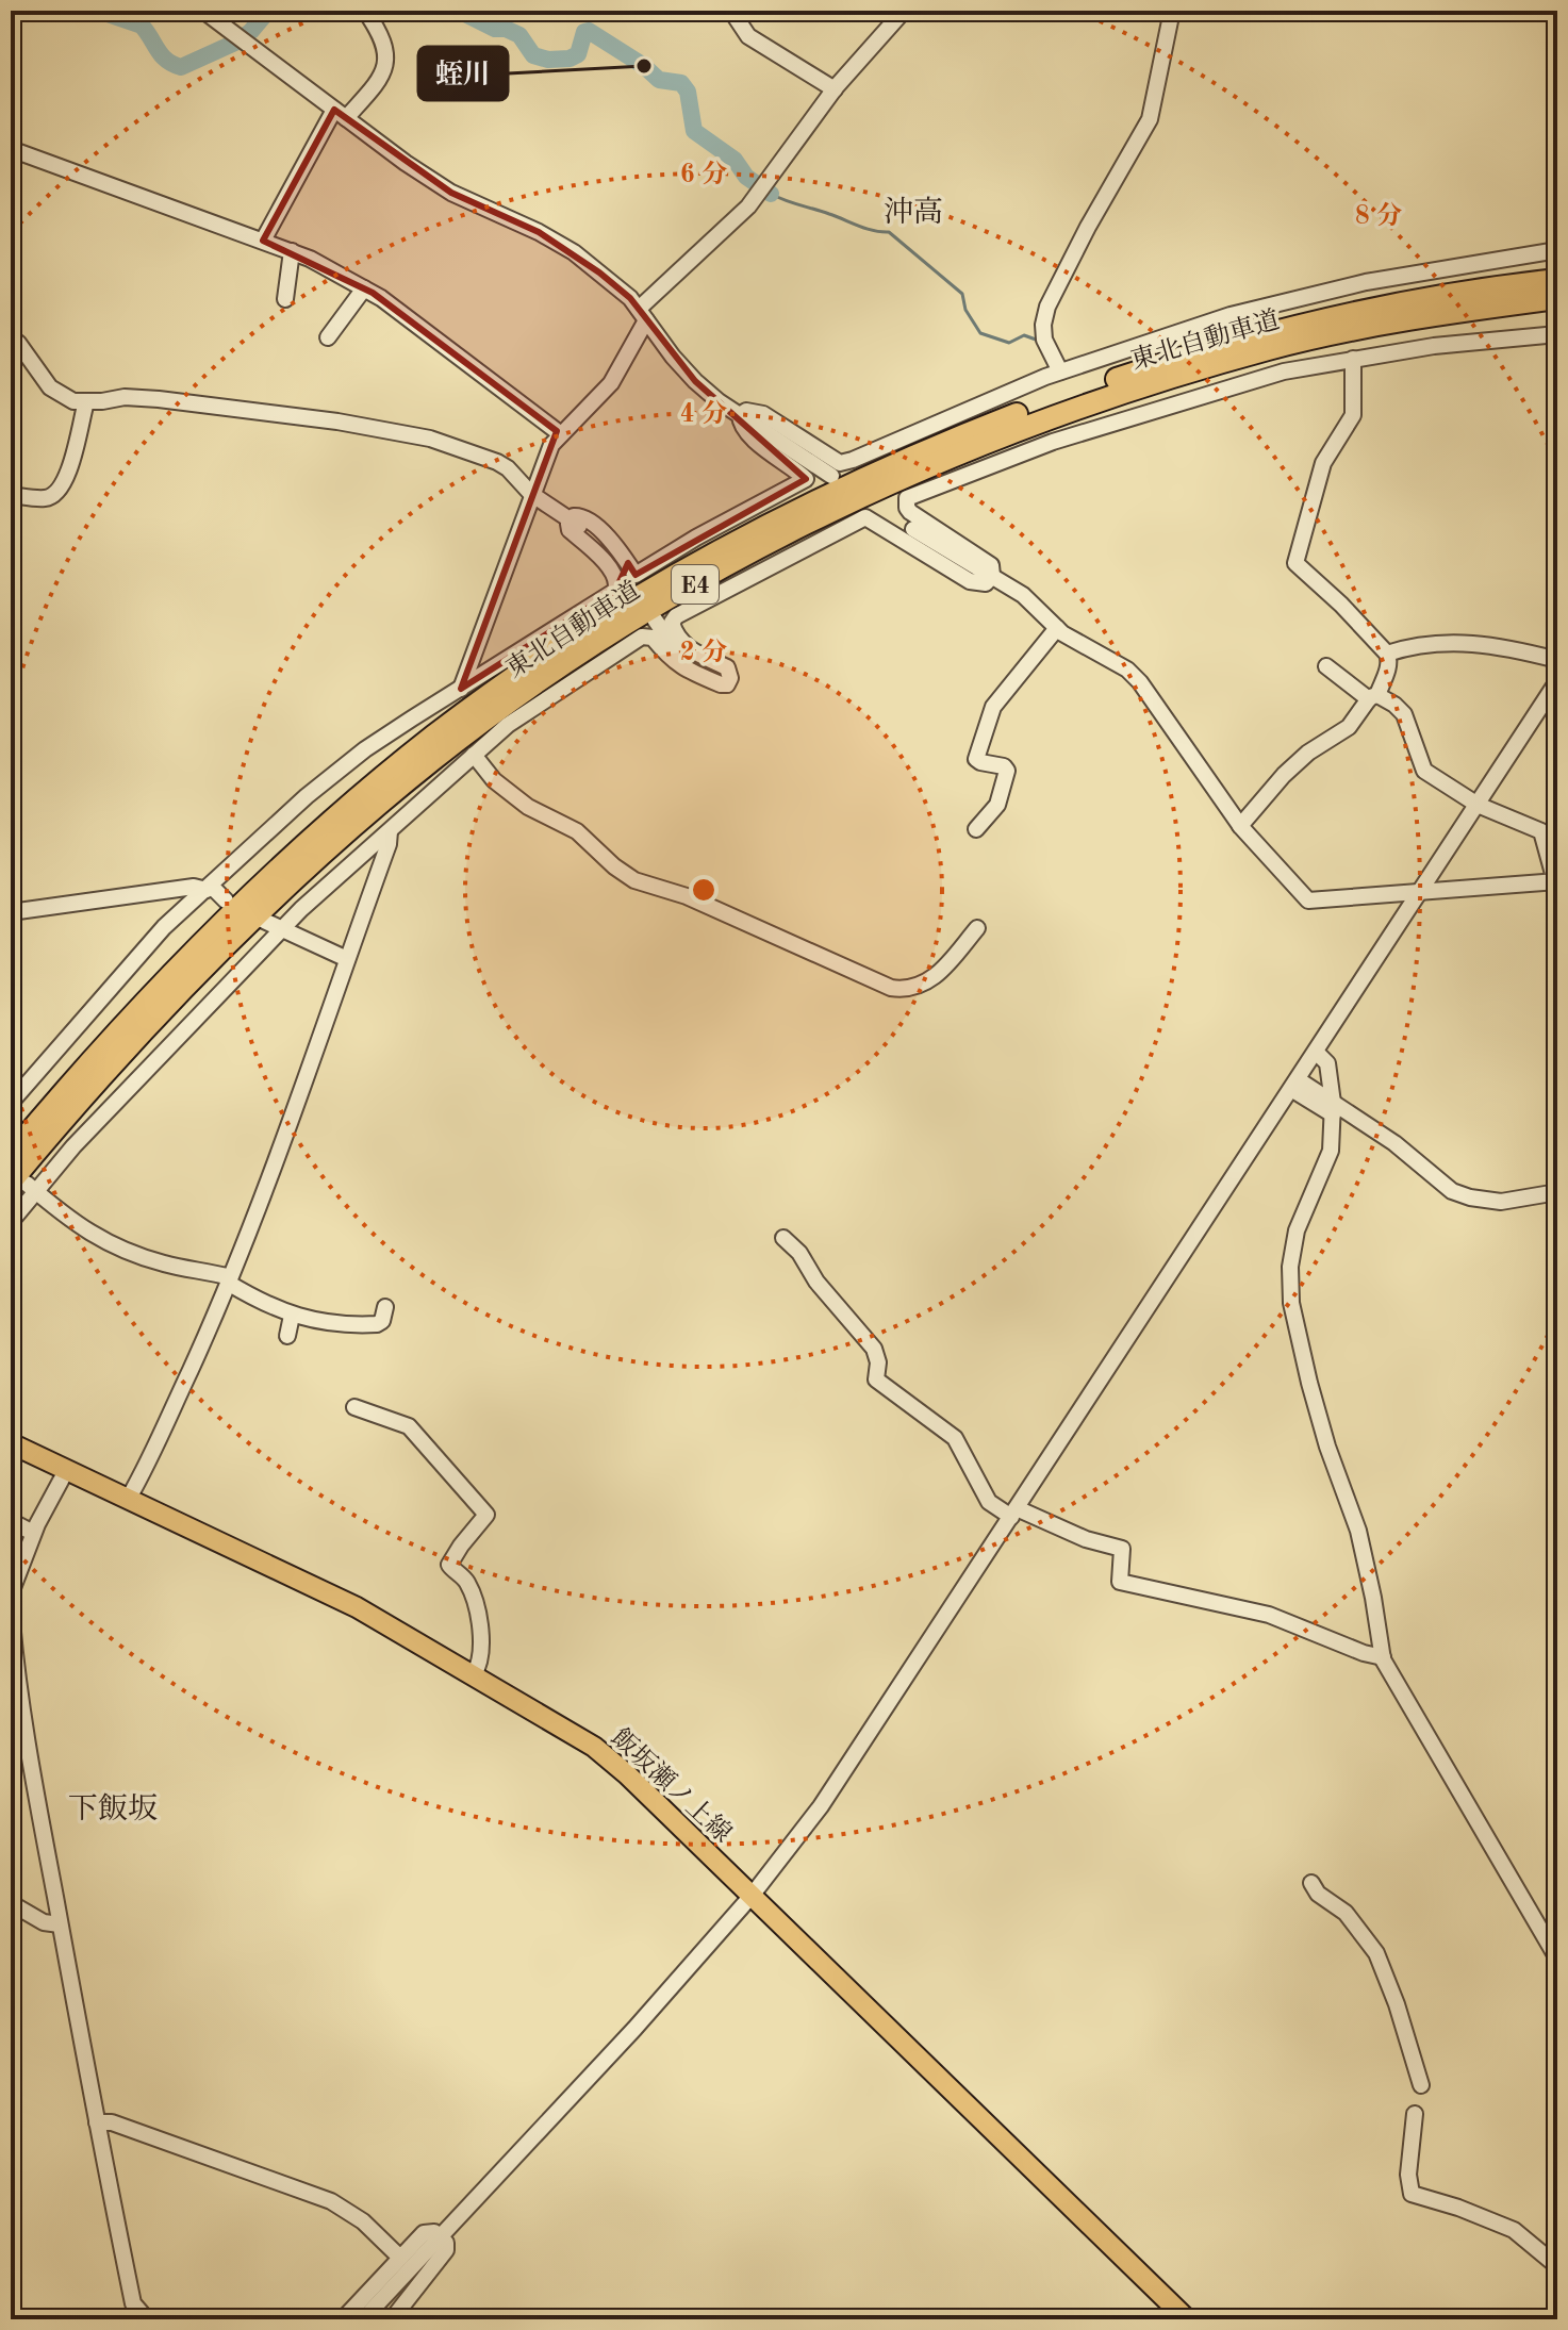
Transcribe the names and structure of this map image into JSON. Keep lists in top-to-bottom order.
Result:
{
  "streets": {
    "highway": ["東北自動車道", "E4"],
    "main road": ["飯坂瀬ノ上線"]
  },
  "districts": ["沖高", "下飯坂"],
  "places": ["蛭川"],
  "rings": [
    "6 分",
    "8 分",
    "4 分",
    "2 分"
  ]
}
